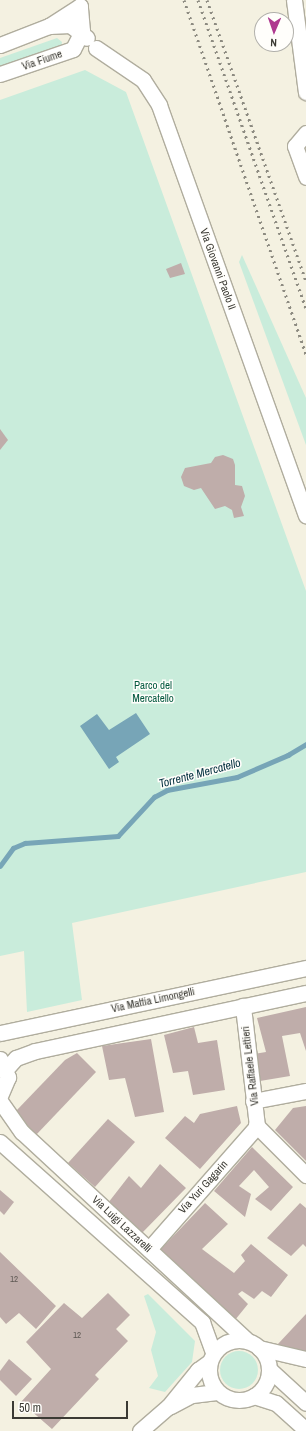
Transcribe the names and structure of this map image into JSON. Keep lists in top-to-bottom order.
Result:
{
  "streets": {
    "street": [
      "Via Fiume",
      "Via Giovanni Paolo II",
      "Via Mattia Limongelli",
      "Via Raffaele Lettieri",
      "Via Yuri Gagarin",
      "Via Luigi Lazzarelli"
    ]
  },
  "crossings": [
    ["Via Fiume", "Via Giovanni Paolo II"],
    ["Via Raffaele Lettieri", "Via Yuri Gagarin"],
    ["Via Yuri Gagarin", "Via Luigi Lazzarelli"]
  ],
  "water": ["Torrente Mercatello"],
  "parks": ["Parco del Mercatello"],
  "house_numbers": ["12", "12"],
  "scale_bar": "50 m",
  "north": "bottom"
}
